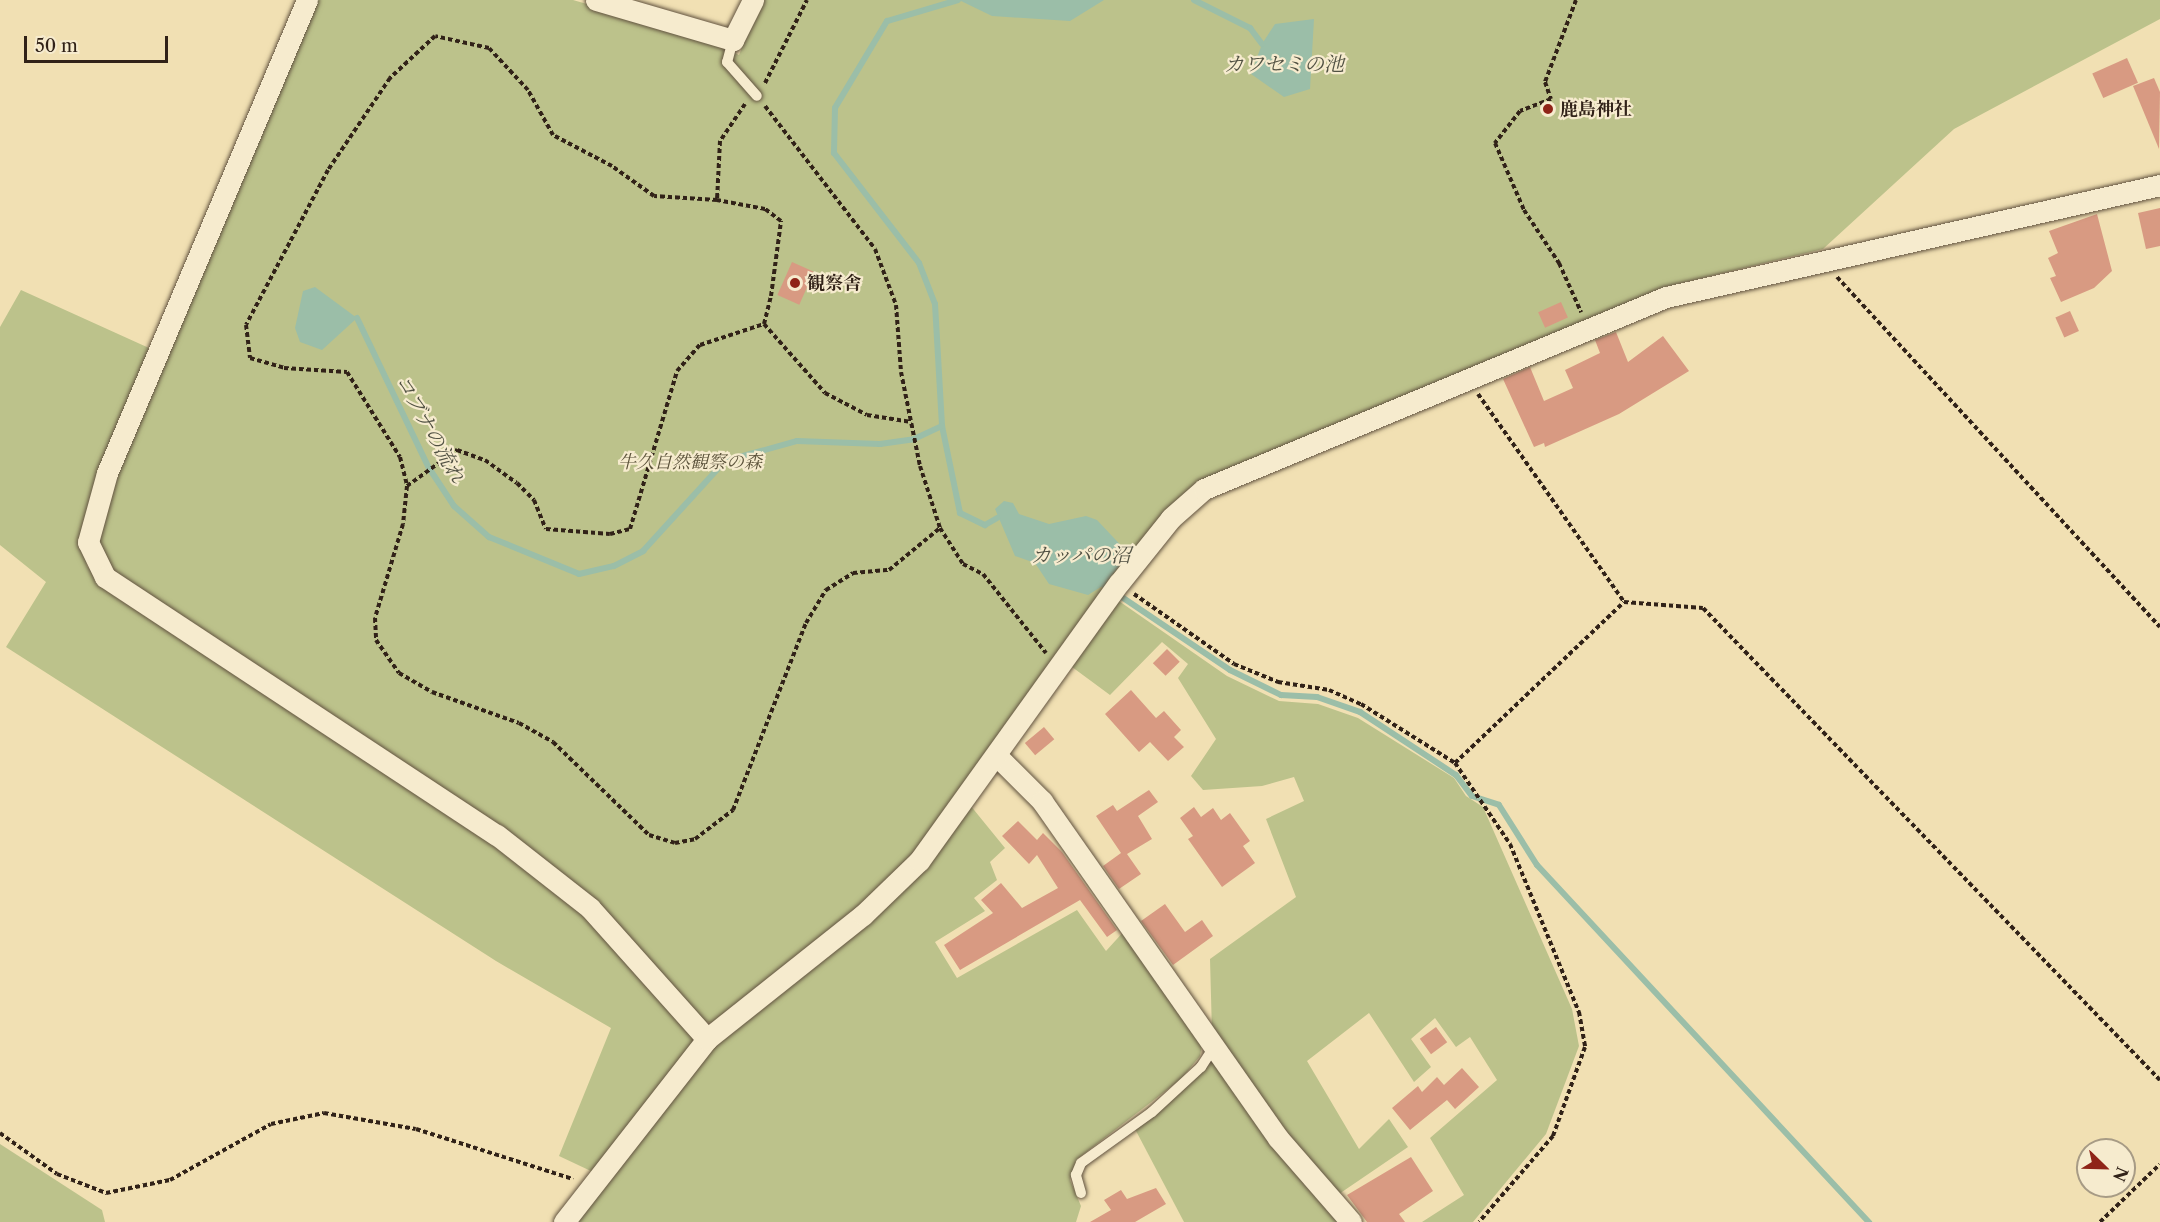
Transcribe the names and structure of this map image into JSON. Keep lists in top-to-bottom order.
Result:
{
  "water": ["カワセミの池", "コブナの流れ", "カッパの沼"],
  "parks": ["牛久自然観察の森"],
  "places": ["鹿島神社", "観察舎"],
  "scale_bar": "50 m",
  "north": "bottom right"
}
